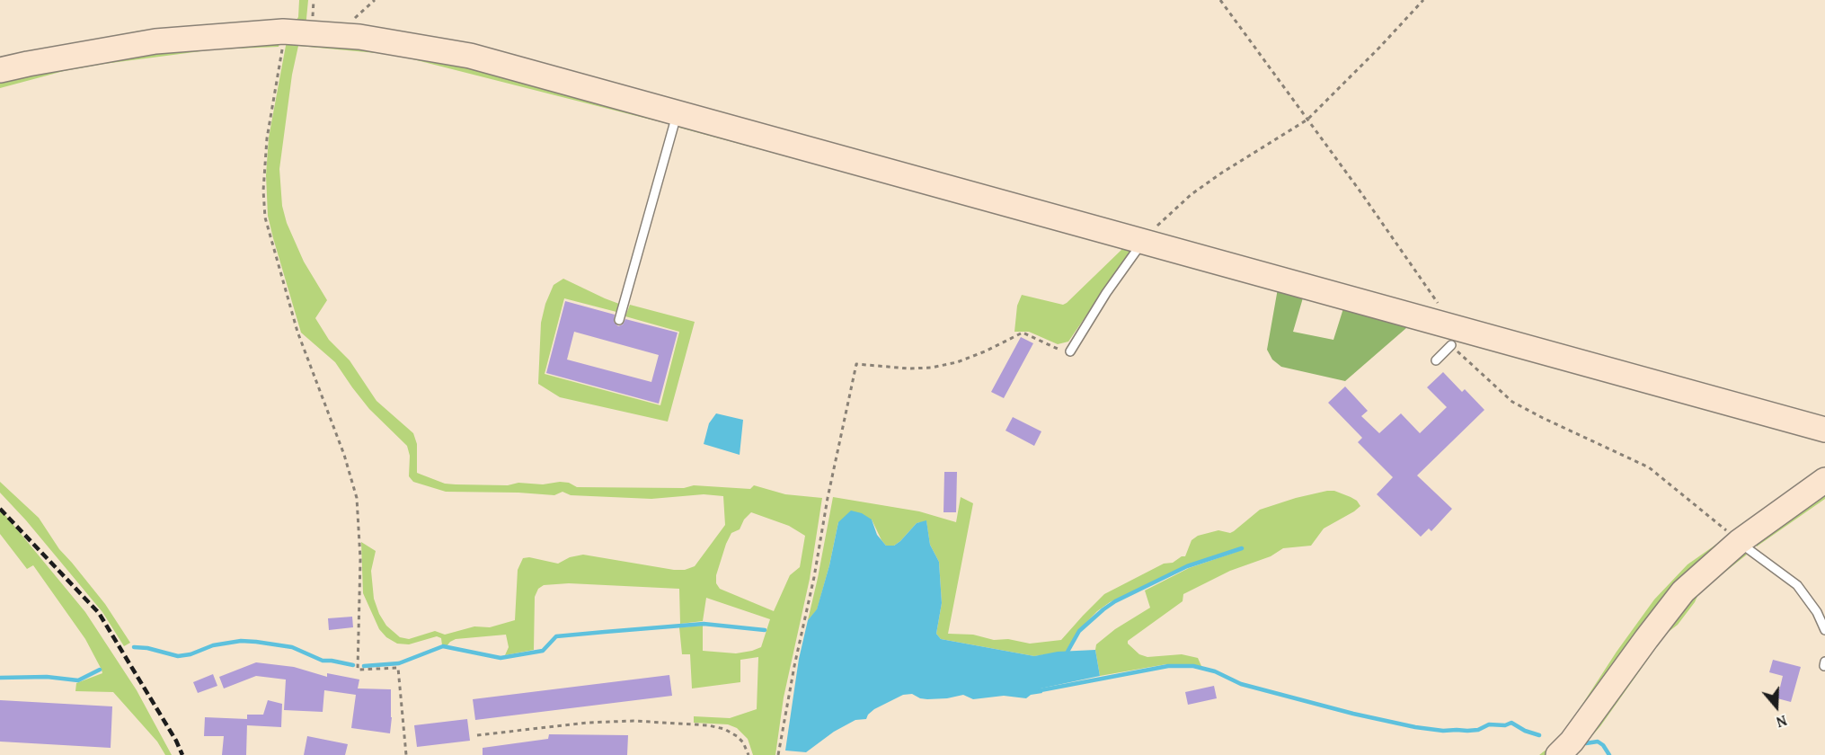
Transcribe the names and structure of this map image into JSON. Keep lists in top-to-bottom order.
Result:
{
  "north": "bottom"
}
